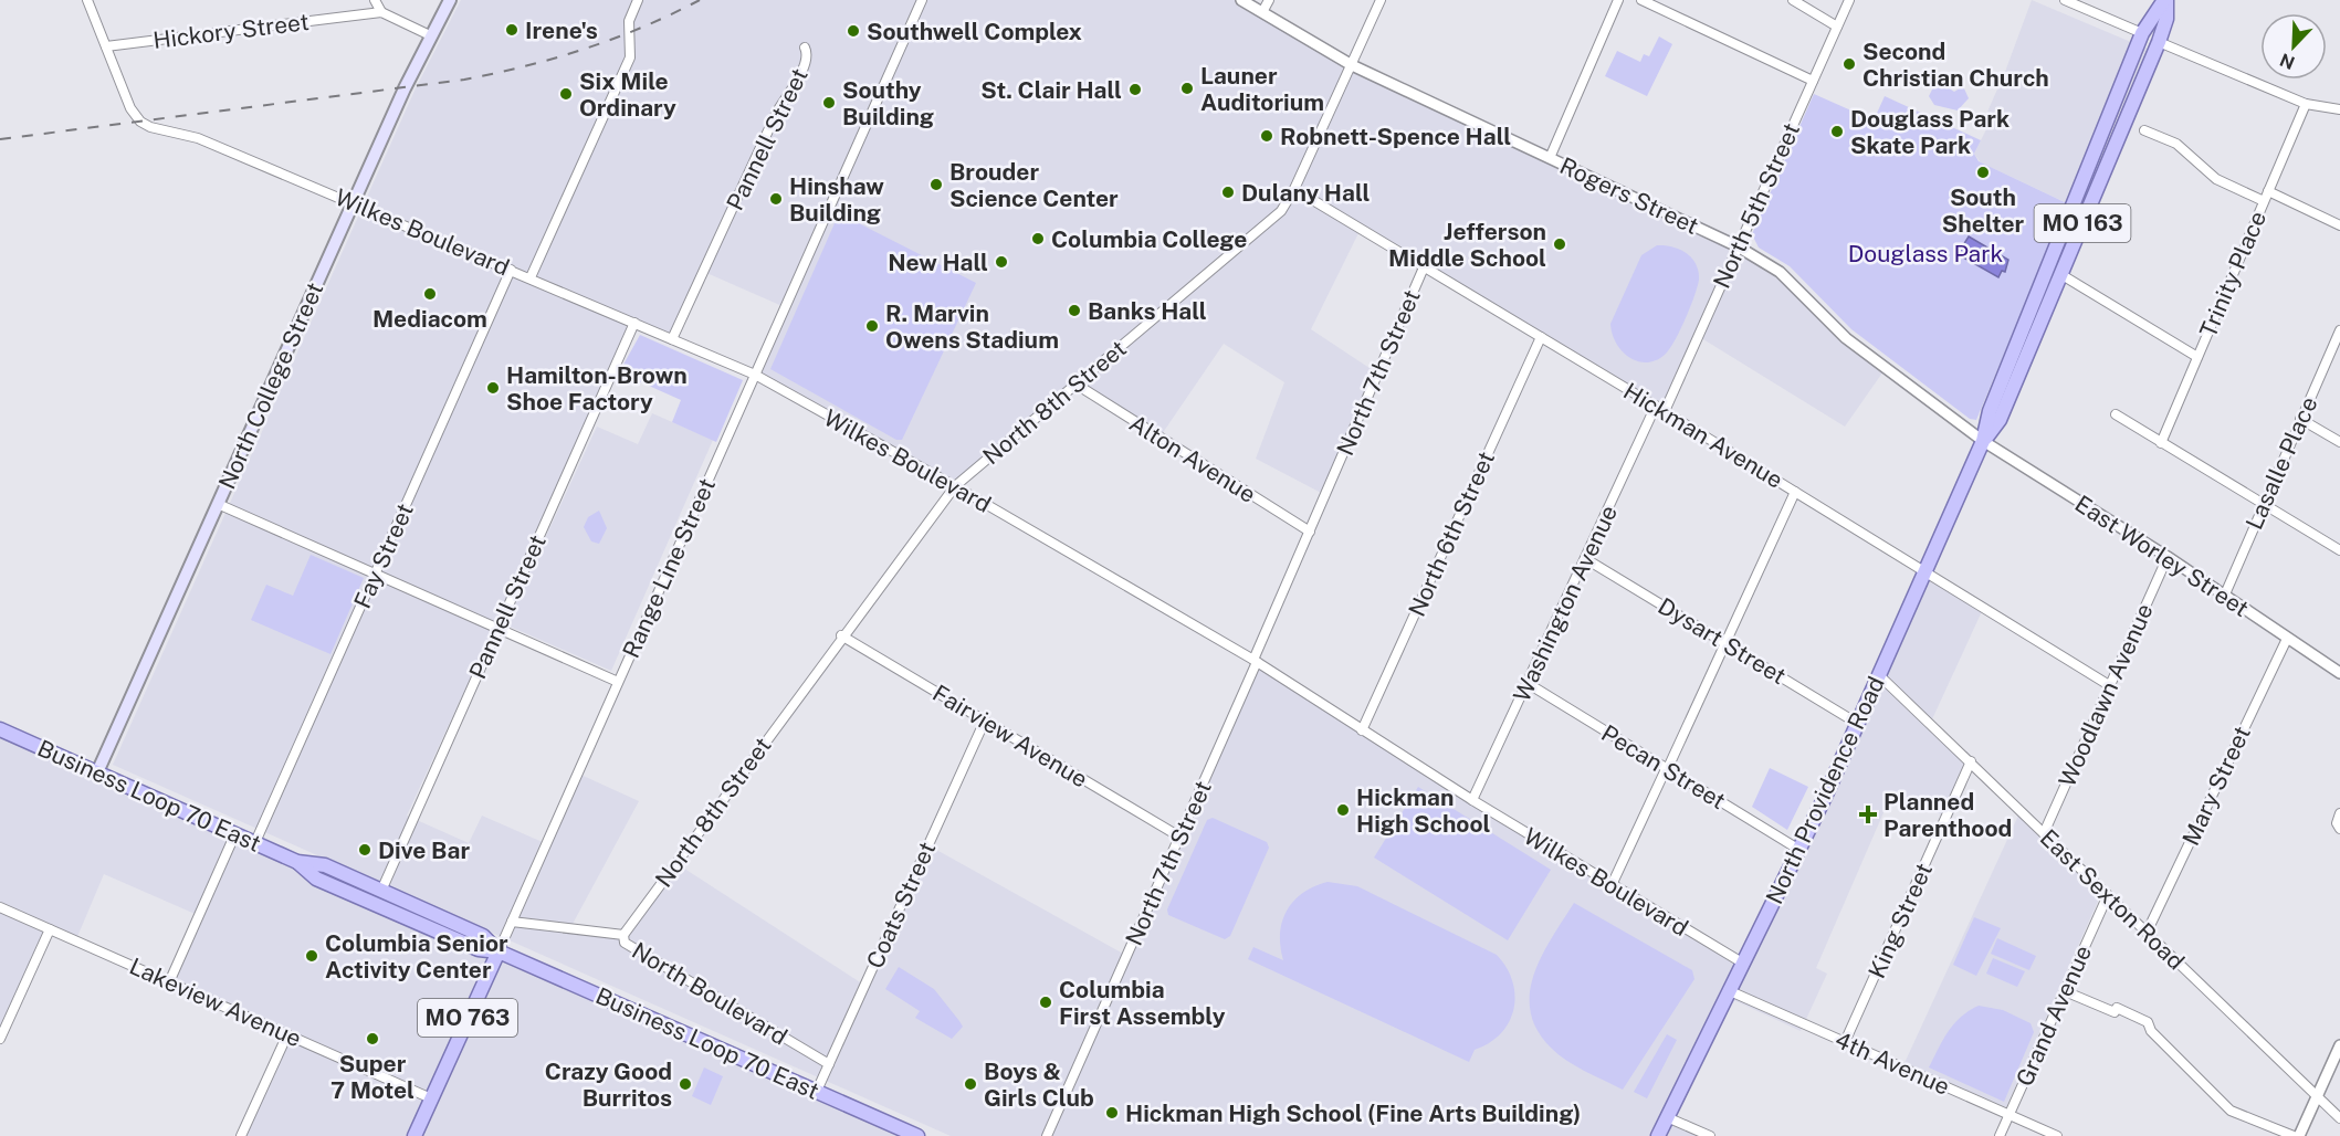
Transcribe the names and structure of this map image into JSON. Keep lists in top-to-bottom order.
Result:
{
  "streets": {
    "main road": [
      "MO 163",
      "North College Street",
      "Range Line Street",
      "North Providence Road",
      "Business Loop 70 East",
      "MO 763"
    ],
    "street": [
      "Hickory Street",
      "Pannell Street",
      "Rogers Street",
      "North 5th Street",
      "Wilkes Boulevard",
      "Trinity Place",
      "North 7th Street",
      "North 8th Street",
      "Hickman Avenue",
      "Alton Avenue",
      "Lasalle Place",
      "North 6th Street",
      "Fay Street",
      "East Worley Street",
      "Washington Avenue",
      "Dysart Street",
      "Woodlawn Avenue",
      "Fairview Avenue",
      "Pecan Street",
      "Mary Street",
      "East Sexton Road",
      "Coats Street",
      "King Street",
      "North Boulevard",
      "Lakeview Avenue",
      "Grand Avenue",
      "4th Avenue"
    ]
  },
  "crossings": [
    ["Hickory Street", "Wilkes Boulevard"],
    ["Pannell Street", "Wilkes Boulevard"],
    ["Pannell Street", "Business Loop 70 East"],
    ["Rogers Street", "North 5th Street"],
    ["Rogers Street", "North 8th Street"],
    ["Rogers Street", "East Worley Street"],
    ["Rogers Street", "North Providence Road"],
    ["North 5th Street", "Hickman Avenue"],
    ["Wilkes Boulevard", "North 7th Street"],
    ["Wilkes Boulevard", "North College Street"],
    ["Wilkes Boulevard", "North 8th Street"],
    ["Wilkes Boulevard", "North 6th Street"],
    ["Wilkes Boulevard", "Fay Street"],
    ["Wilkes Boulevard", "Range Line Street"],
    ["Wilkes Boulevard", "Washington Avenue"],
    ["Wilkes Boulevard", "North Providence Road"],
    ["North 7th Street", "Hickman Avenue"],
    ["North 7th Street", "Alton Avenue"],
    ["North 7th Street", "Fairview Avenue"],
    ["North College Street", "Business Loop 70 East"],
    ["North 8th Street", "Hickman Avenue"],
    ["North 8th Street", "Alton Avenue"],
    ["North 8th Street", "Fairview Avenue"],
    ["North 8th Street", "North Boulevard"],
    ["Hickman Avenue", "North 6th Street"],
    ["Hickman Avenue", "Washington Avenue"],
    ["Hickman Avenue", "Woodlawn Avenue"],
    ["Hickman Avenue", "North Providence Road"],
    ["Lasalle Place", "East Worley Street"],
    ["Fay Street", "Business Loop 70 East"],
    ["East Worley Street", "Woodlawn Avenue"],
    ["East Worley Street", "Mary Street"],
    ["East Worley Street", "North Providence Road"],
    ["Range Line Street", "Business Loop 70 East"],
    ["Range Line Street", "North Boulevard"],
    ["Range Line Street", "Lakeview Avenue"],
    ["Washington Avenue", "Dysart Street"],
    ["Washington Avenue", "Pecan Street"],
    ["Dysart Street", "North Providence Road"],
    ["Woodlawn Avenue", "East Sexton Road"],
    ["Fairview Avenue", "Coats Street"],
    ["Pecan Street", "North Providence Road"],
    ["Mary Street", "East Sexton Road"],
    ["North Providence Road", "East Sexton Road"],
    ["North Providence Road", "4th Avenue"],
    ["Business Loop 70 East", "Coats Street"],
    ["East Sexton Road", "King Street"],
    ["East Sexton Road", "Grand Avenue"],
    ["Coats Street", "North Boulevard"],
    ["King Street", "4th Avenue"],
    ["Grand Avenue", "4th Avenue"]
  ],
  "parks": ["Douglass Park"],
  "places": {
    "other": [
      "Irene's",
      "Southwell Complex",
      "Second Christian Church",
      "Launer Auditorium",
      "St. Clair Hall",
      "Six Mile Ordinary",
      "Southy Building",
      "Douglass Park Skate Park",
      "Robnett-Spence Hall",
      "South Shelter",
      "Brouder Science Center",
      "Dulany Hall",
      "Hinshaw Building",
      "Columbia College",
      "Jefferson Middle School",
      "New Hall",
      "Mediacom",
      "Banks Hall",
      "R. Marvin Owens Stadium",
      "Hamilton-Brown Shoe Factory",
      "Hickman High School",
      "Dive Bar",
      "Columbia Senior Activity Center",
      "Columbia First Assembly",
      "Super 7 Motel",
      "Crazy Good Burritos",
      "Boys & Girls Club",
      "Hickman High School (Fine Arts Building)"
    ],
    "health": ["Planned Parenthood"]
  },
  "north": "bottom left"
}
